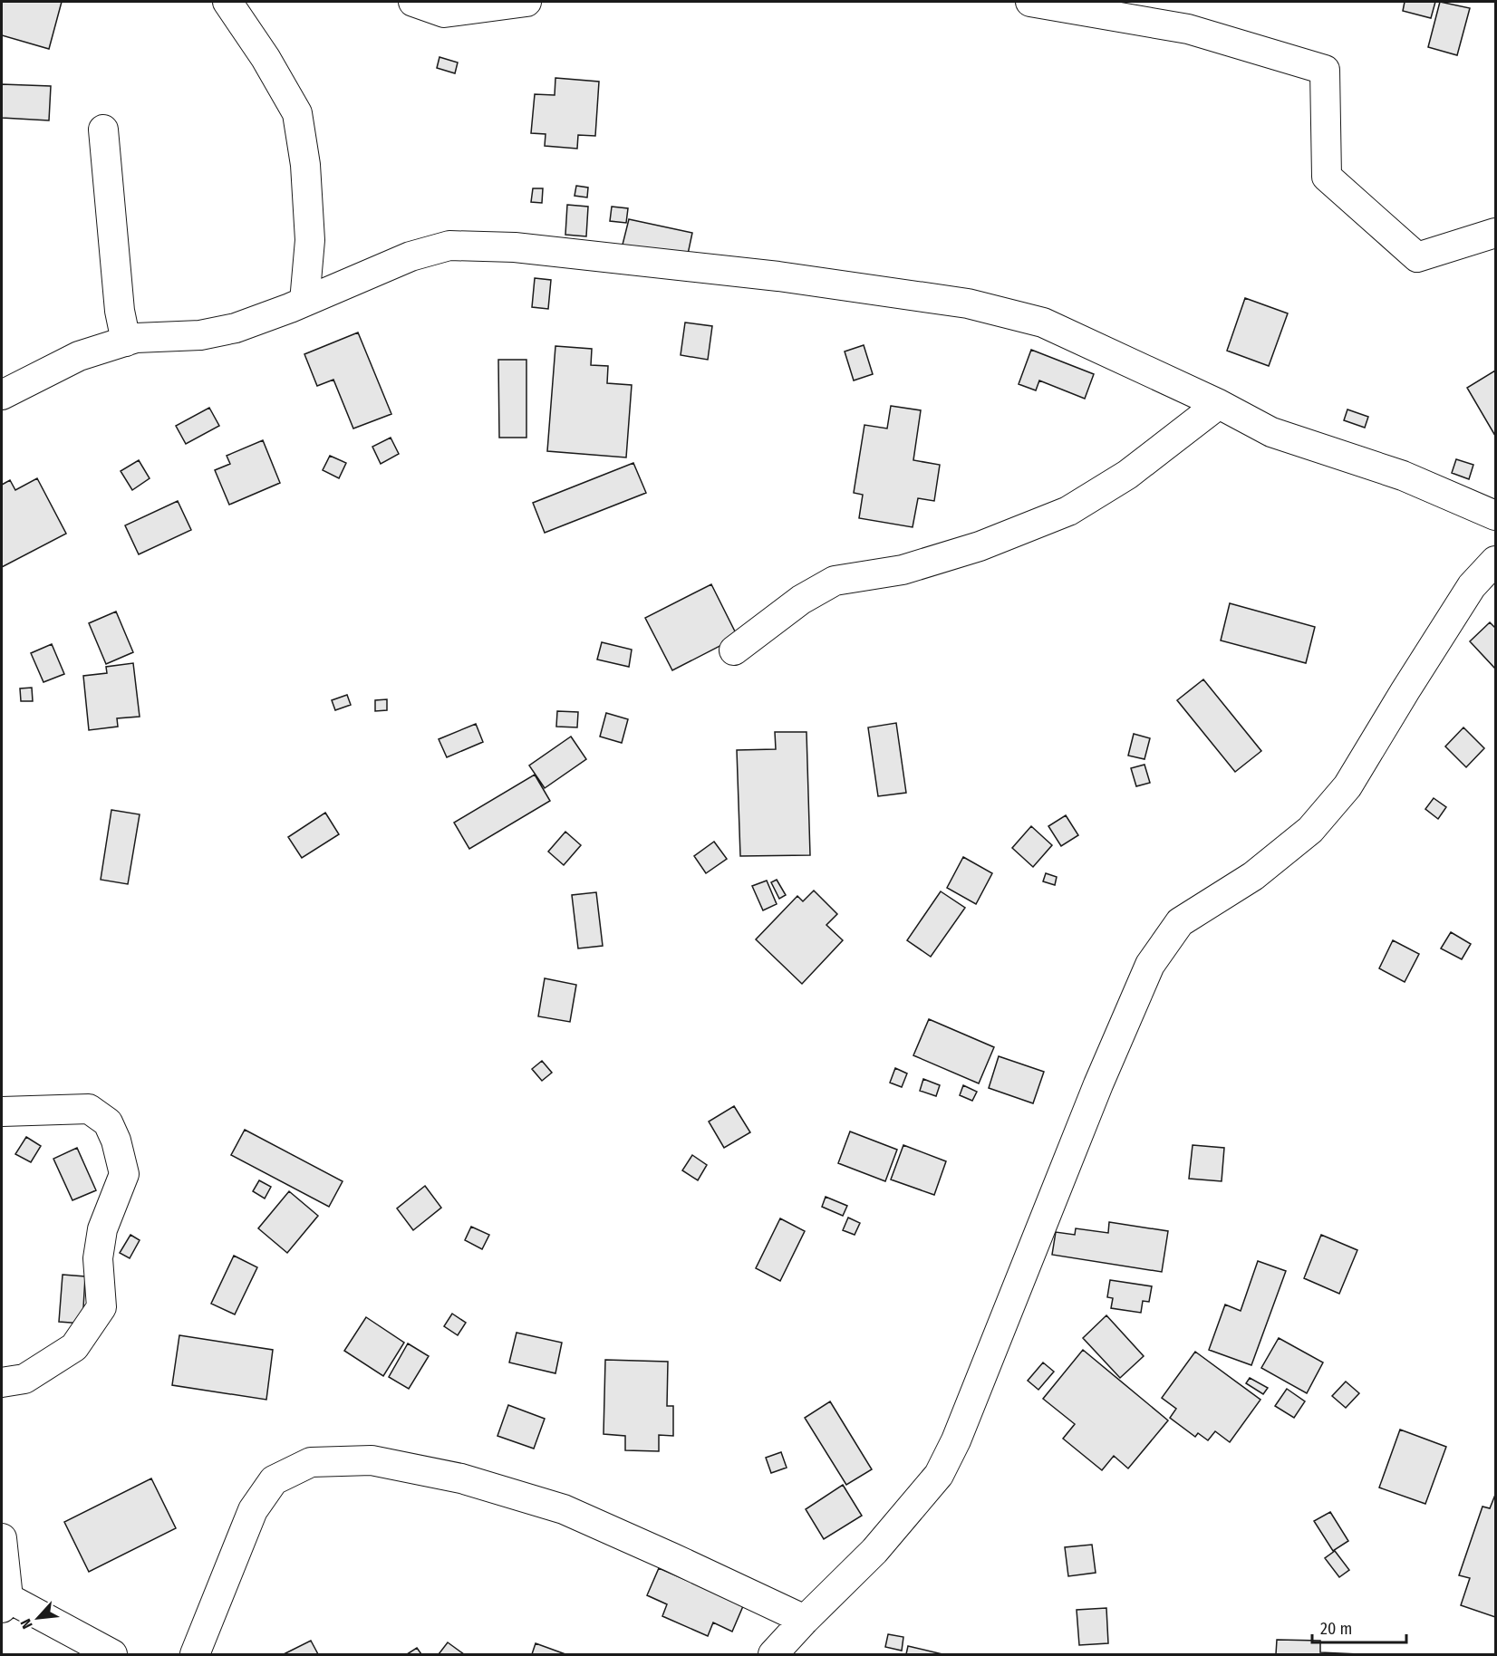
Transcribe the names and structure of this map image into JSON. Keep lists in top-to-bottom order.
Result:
{
  "scale_bar": "20 m",
  "north": "bottom left"
}
